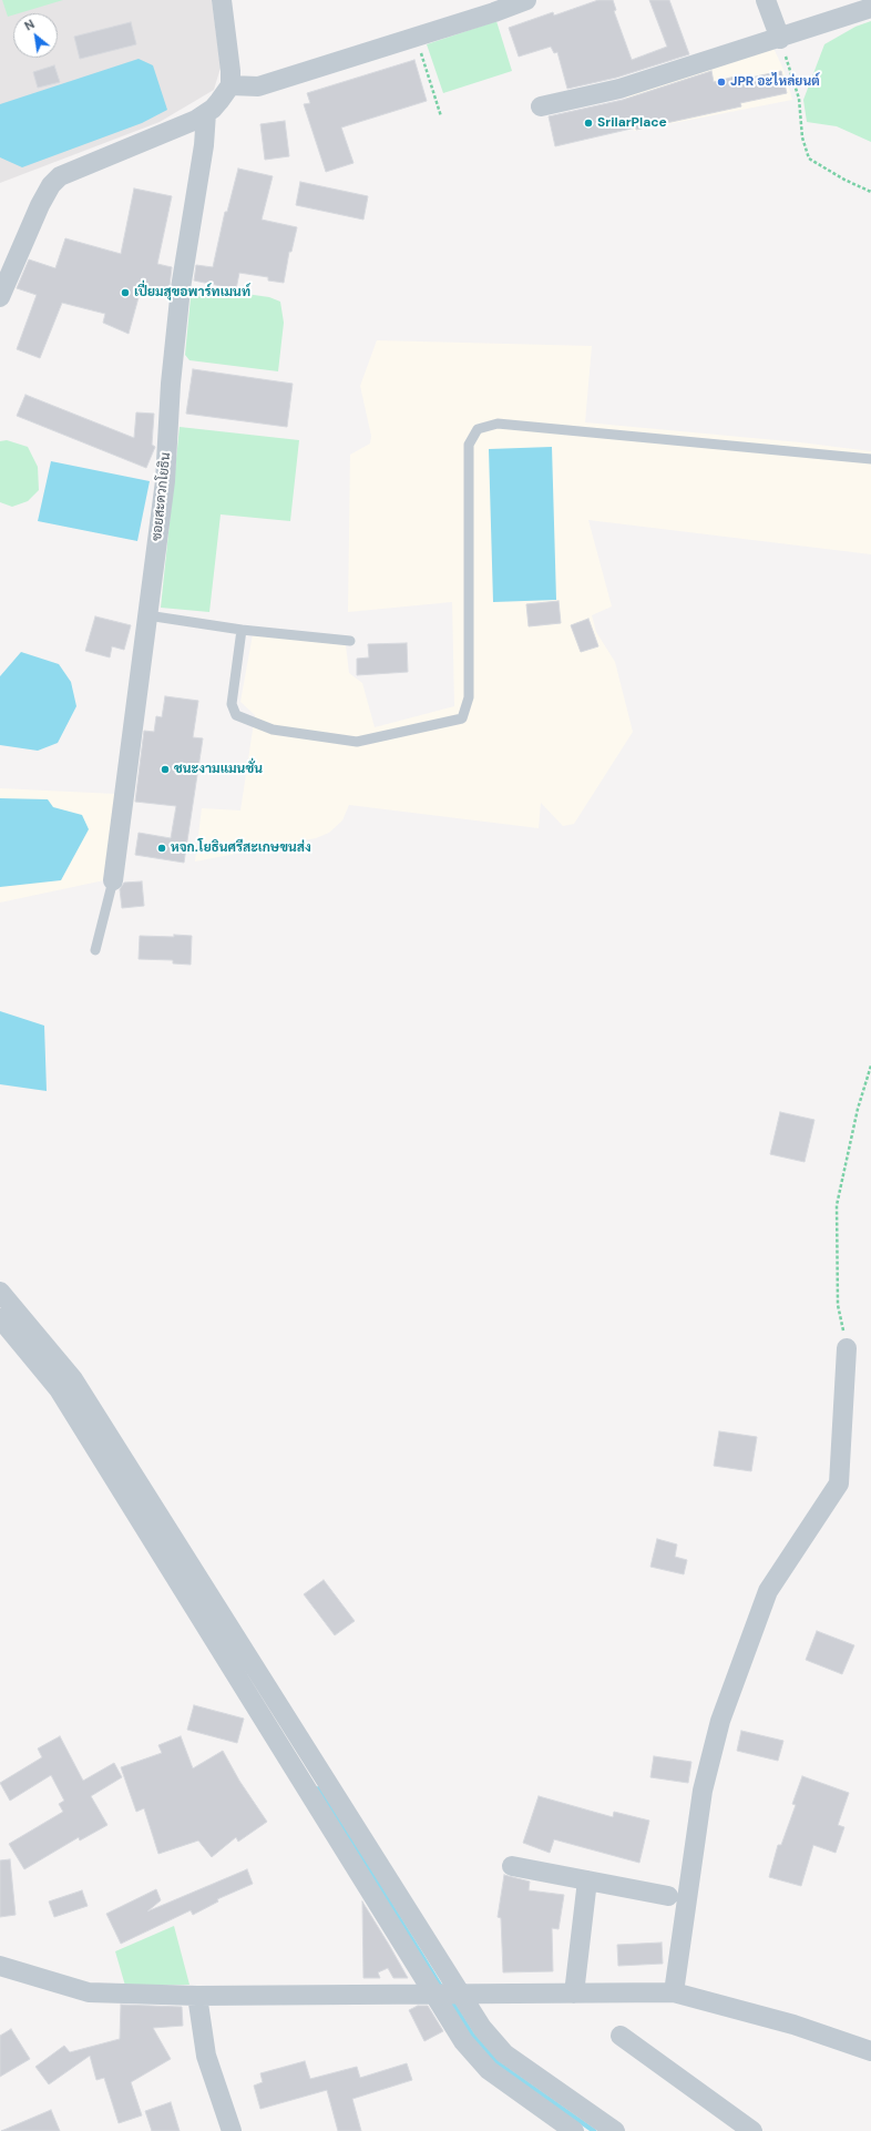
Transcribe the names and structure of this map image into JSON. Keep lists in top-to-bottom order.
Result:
{
  "streets": {
    "street": ["ซอยสะดวกโยธิน"]
  },
  "places": [
    "JPR อะไหล่ยนต์",
    "SrilarPlace",
    "เปี่ยมสุขอพาร์ทเมนท์",
    "ชนะงามแมนชั่น",
    "หจก.โยธินศรีสะเกษขนส่ง"
  ],
  "north": "top left"
}
